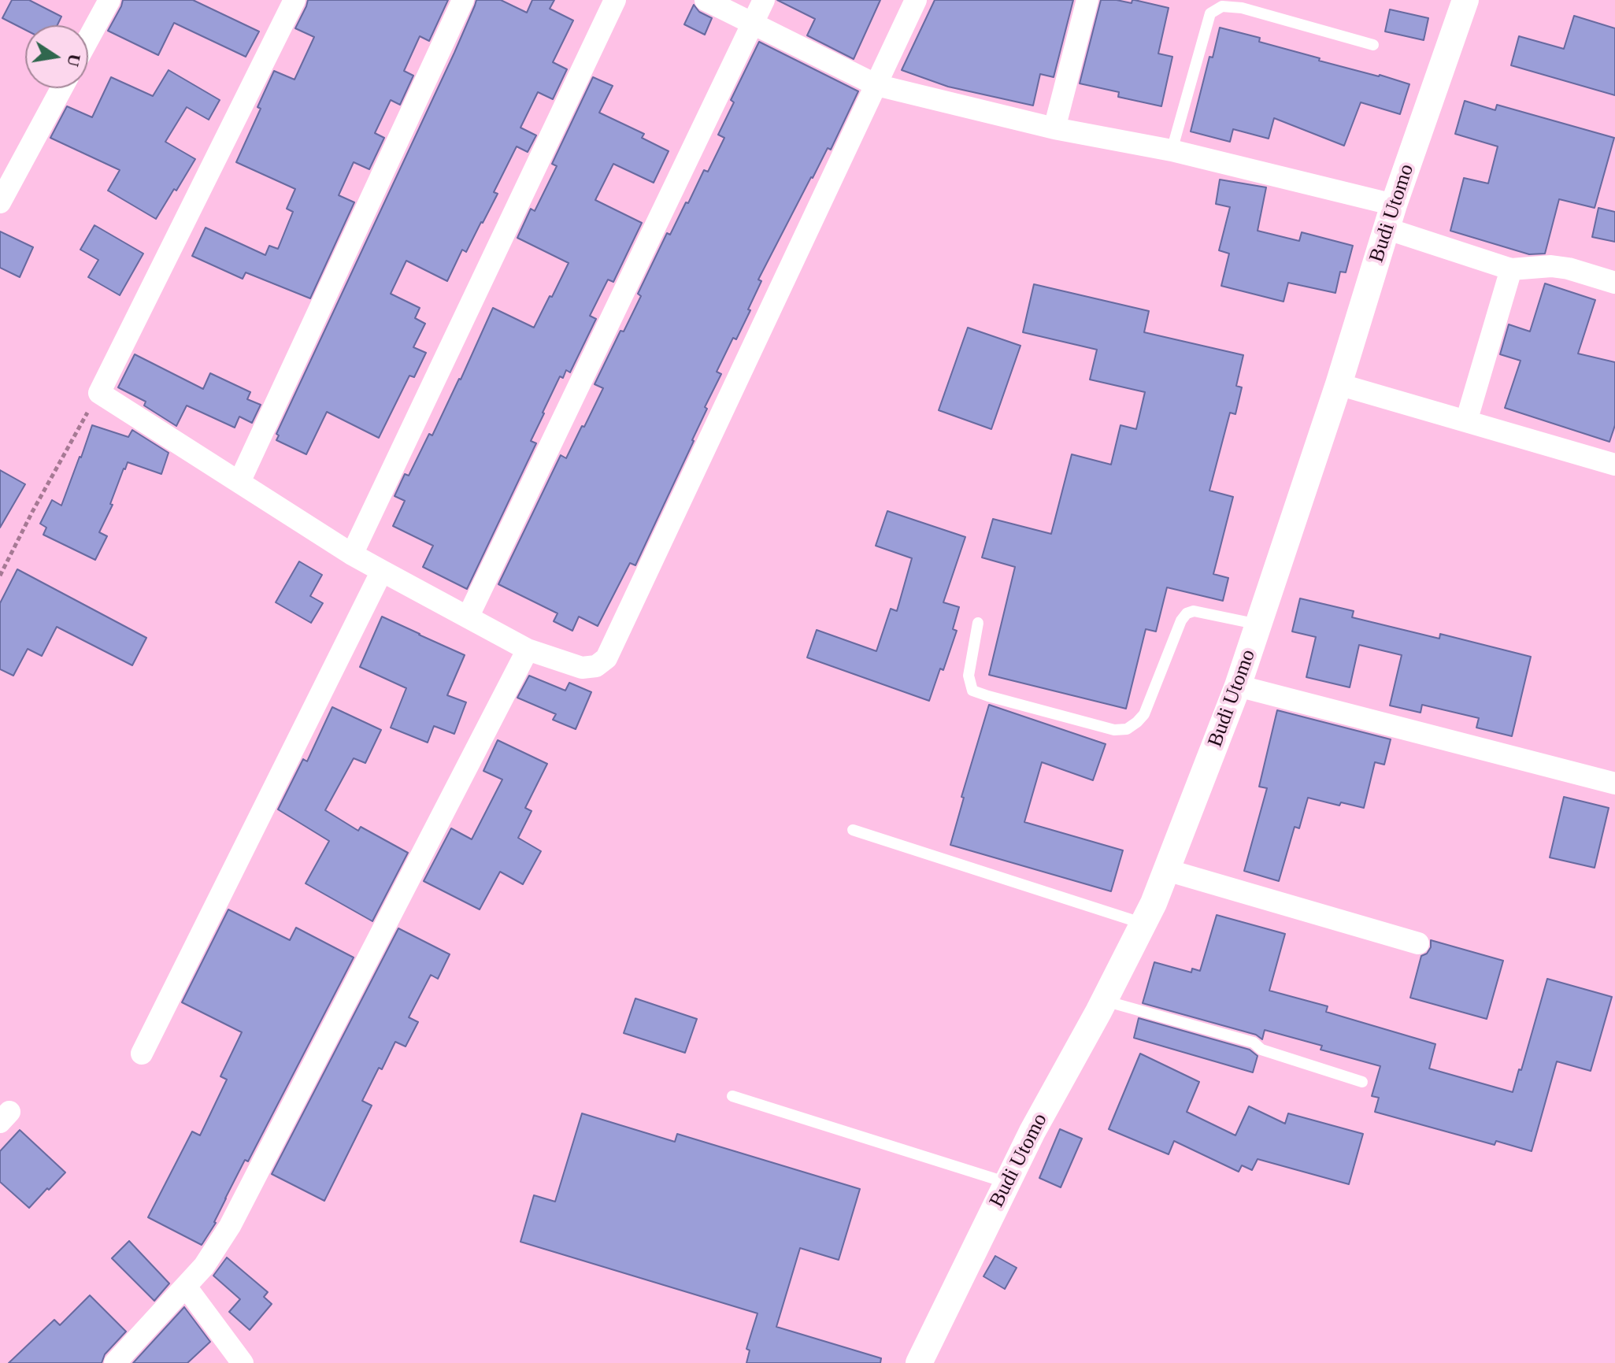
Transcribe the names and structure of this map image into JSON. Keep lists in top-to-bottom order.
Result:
{
  "streets": {
    "street": ["Budi Utomo"]
  },
  "north": "right"
}
